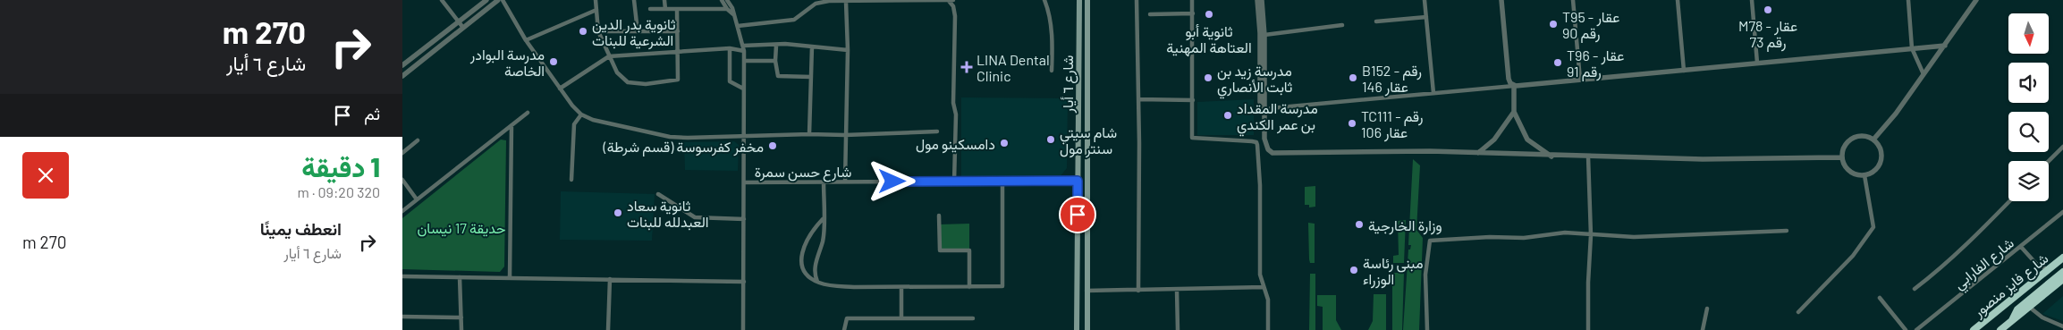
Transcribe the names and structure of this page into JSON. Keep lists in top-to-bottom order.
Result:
{
  "streets": {
    "highway": ["شارع فايز منصور"],
    "main road": ["شارع ٦ أيار"],
    "street": ["شارع حسن سمرة", "شارع الفارابي"]
  },
  "crossings": [
    ["شارع ٦ أيار", "شارع حسن سمرة"]
  ],
  "parks": ["حديقة 17 نيسان"],
  "places": {
    "other": [
      "M78 - عقار رقم 73",
      "ثانوية أبو العتاهة المهنية",
      "T95 - عقار رقم 90",
      "ثانوية بدر الدين الشرعية للبنات",
      "مدرسة البوادر الخاصة",
      "T96 - عقار رقم 91",
      "مدرسة زيد بن ثابت الأنصاري",
      "B152 - رقم عقار 146",
      "مدرسة المقداد بن عمر الكندي",
      "TC111 - رقم عقار 106",
      "شام سيتي سنتر مول",
      "دامسكينو مول",
      "مخفر كفرسوسة (قسم شرطة)",
      "ثانوية سعاد العبدلله للبنات",
      "وزارة الخارجية",
      "مبنى رئاسة الوزراء"
    ],
    "health": ["LINA Dental Clinic"]
  },
  "north": "bottom",
  "page": {
    "turn": ["270 m", "شارع ٦ أيار"],
    "then": "ثم",
    "heading": ["1 دقيقة", "320 m · 09:20"],
    "list": [
      {
        "name": "انعطف يمينًا",
        "note": "شارع ٦ أيار",
        "value": "270 m"
      }
    ]
  }
}
